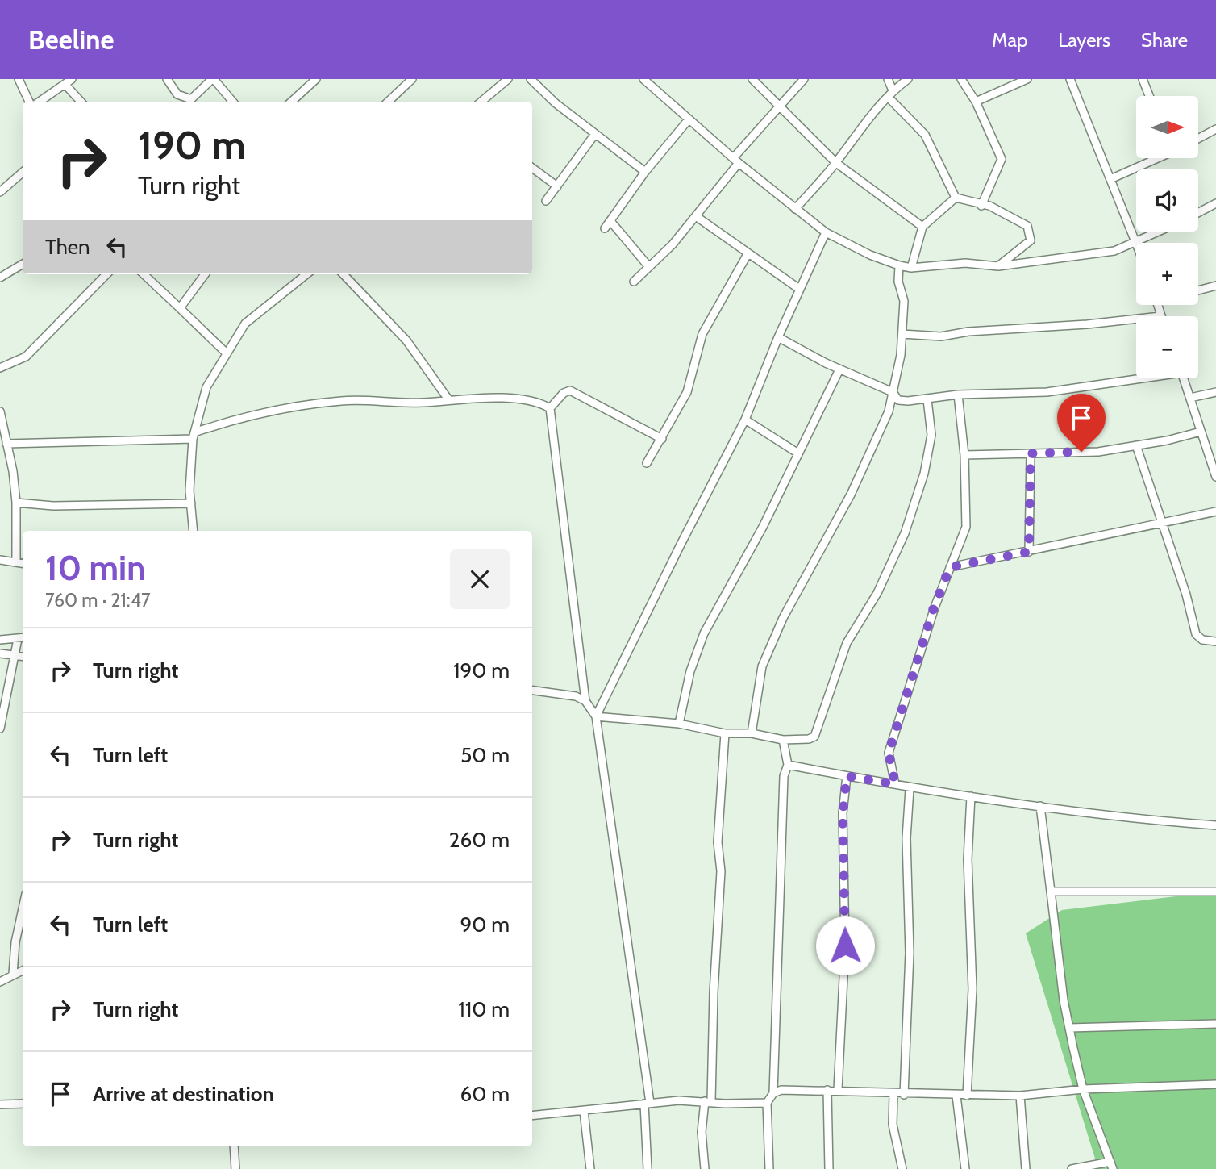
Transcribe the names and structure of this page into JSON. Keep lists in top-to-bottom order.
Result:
{
  "north": "right",
  "page": {
    "header": "Beeline",
    "nav": ["Map", "Layers", "Share"],
    "map_buttons": ["+", "−"],
    "turn": ["190 m", "Turn right"],
    "then": "Then",
    "heading": ["10 min", "760 m · 21:47"],
    "list": [
      {
        "name": "Turn right",
        "value": "190 m"
      },
      {
        "name": "Turn left",
        "value": "50 m"
      },
      {
        "name": "Turn right",
        "value": "260 m"
      },
      {
        "name": "Turn left",
        "value": "90 m"
      },
      {
        "name": "Turn right",
        "value": "110 m"
      },
      {
        "name": "Arrive at destination",
        "value": "60 m"
      }
    ]
  }
}
